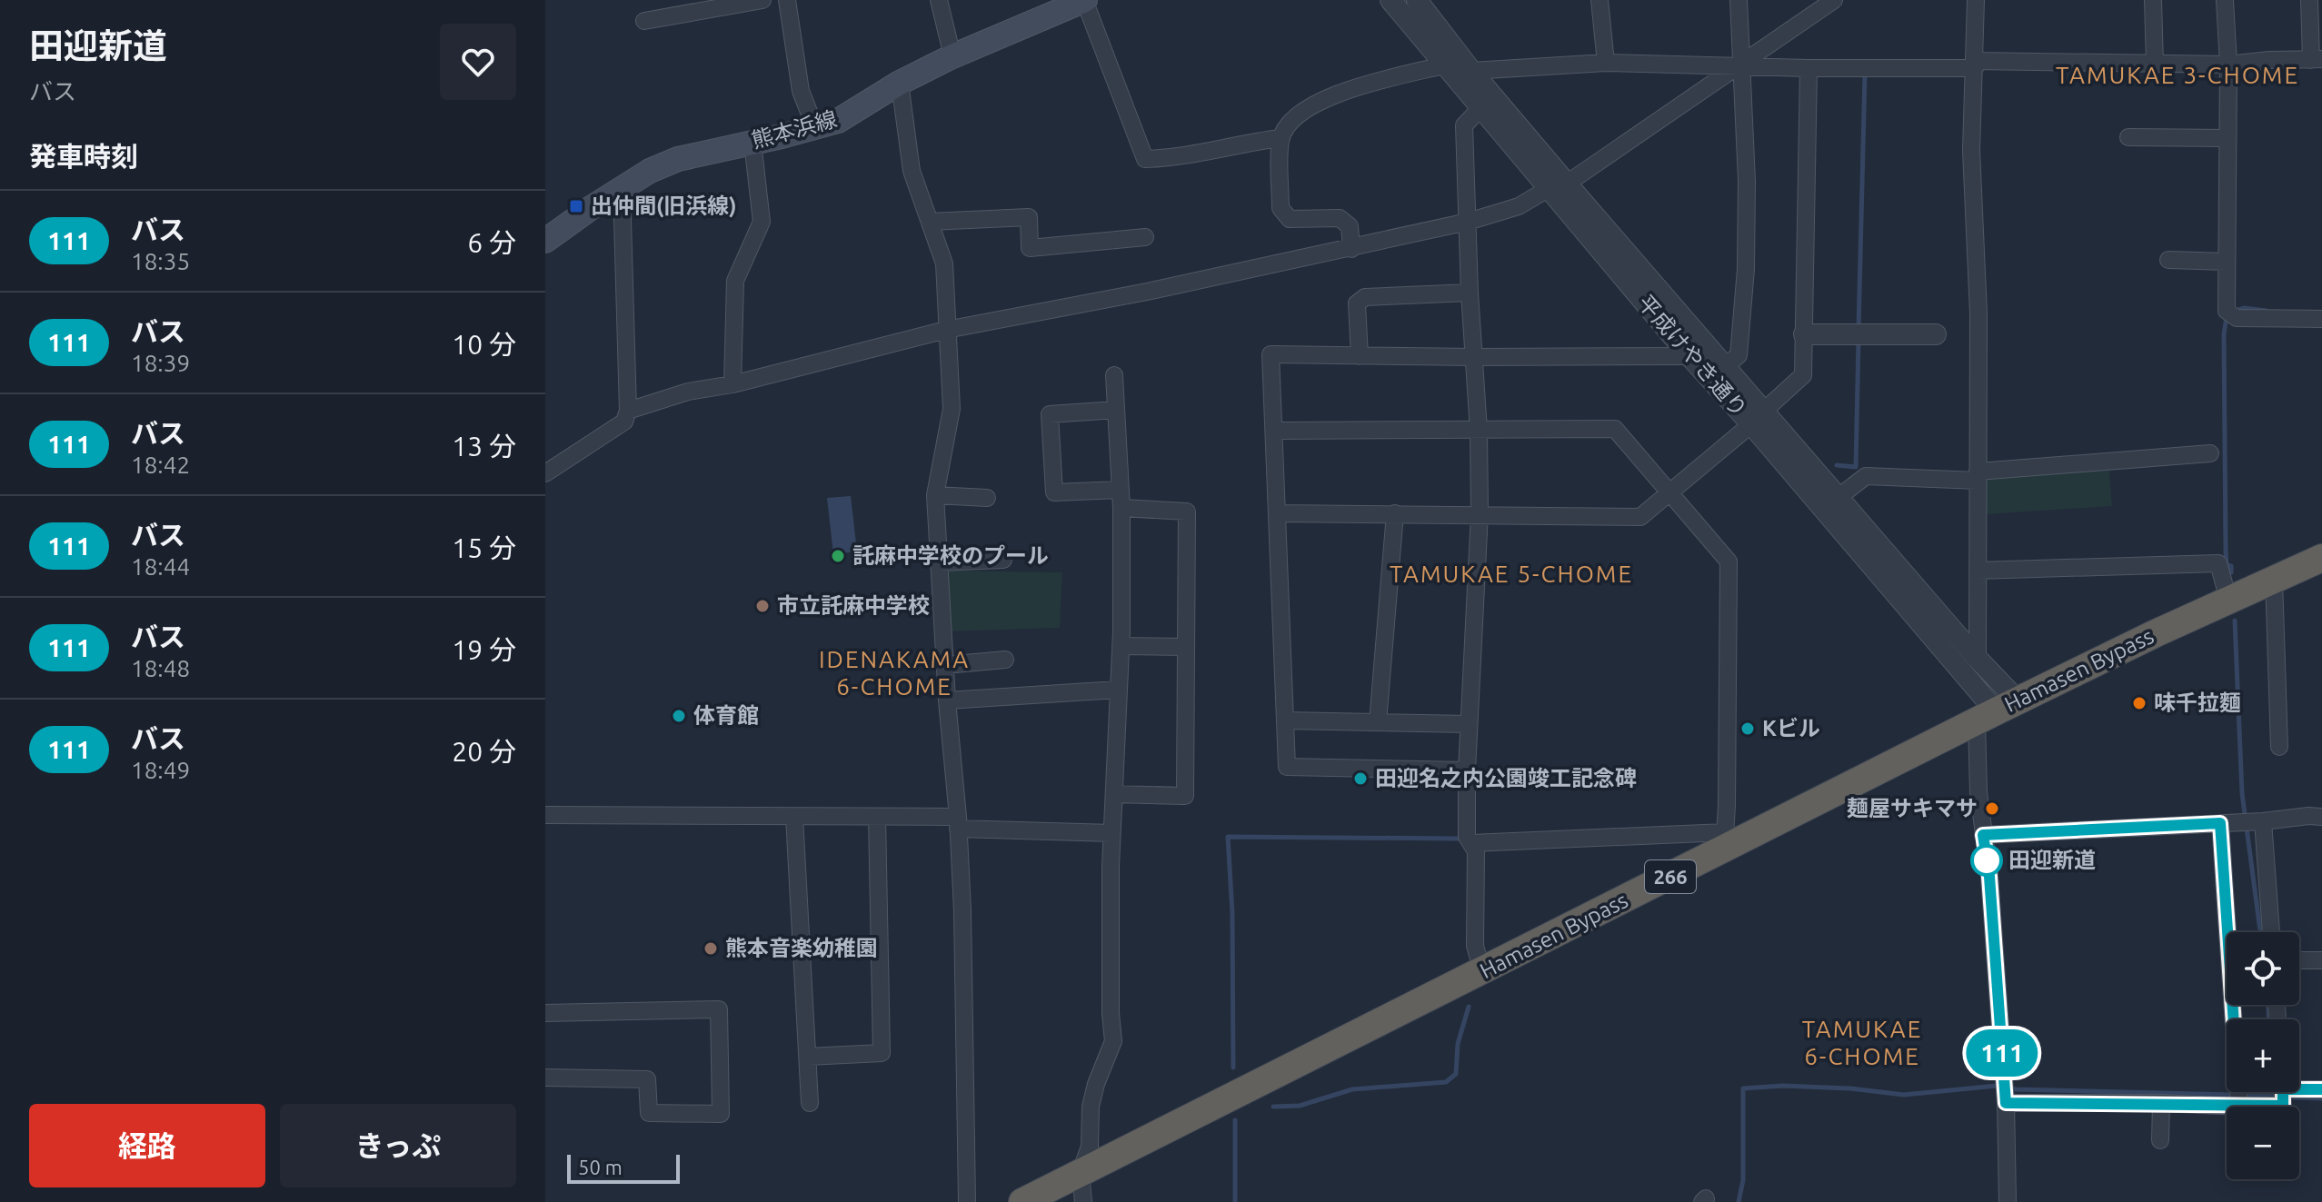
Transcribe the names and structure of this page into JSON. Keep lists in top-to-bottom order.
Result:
{
  "streets": {
    "highway": ["Hamasen Bypass", "266"],
    "main road": ["熊本浜線"],
    "street": ["平成けやき通り"]
  },
  "crossings": [
    ["平成けやき通り", "Hamasen Bypass"]
  ],
  "districts": [
    "TAMUKAE 3-CHOME",
    "TAMUKAE 5-CHOME",
    "IDENAKAMA 6-CHOME",
    "TAMUKAE 6-CHOME"
  ],
  "places": {
    "transit": ["出仲間(旧浜線)"],
    "other": [
      "託麻中学校のプール",
      "市立託麻中学校",
      "味千拉麵",
      "体育館",
      "Kビル",
      "田迎名之内公園竣工記念碑",
      "麺屋サキマサ",
      "田迎新道",
      "熊本音楽幼稚園"
    ]
  },
  "lines": ["bus line 111"],
  "scale_bar": "50 m",
  "page": {
    "heading": [
      ["田迎新道", "バス"],
      "発車時刻"
    ],
    "on_map": "111",
    "list": [
      {
        "mark": "111",
        "name": "バス",
        "note": "18:35",
        "value": "6 分"
      },
      {
        "mark": "111",
        "name": "バス",
        "note": "18:39",
        "value": "10 分"
      },
      {
        "mark": "111",
        "name": "バス",
        "note": "18:42",
        "value": "13 分"
      },
      {
        "mark": "111",
        "name": "バス",
        "note": "18:44",
        "value": "15 分"
      },
      {
        "mark": "111",
        "name": "バス",
        "note": "18:48",
        "value": "19 分"
      },
      {
        "mark": "111",
        "name": "バス",
        "note": "18:49",
        "value": "20 分"
      }
    ],
    "map_buttons": ["+", "−"],
    "buttons": ["経路", "きっぷ"],
    "scale": "50 m"
  }
}
